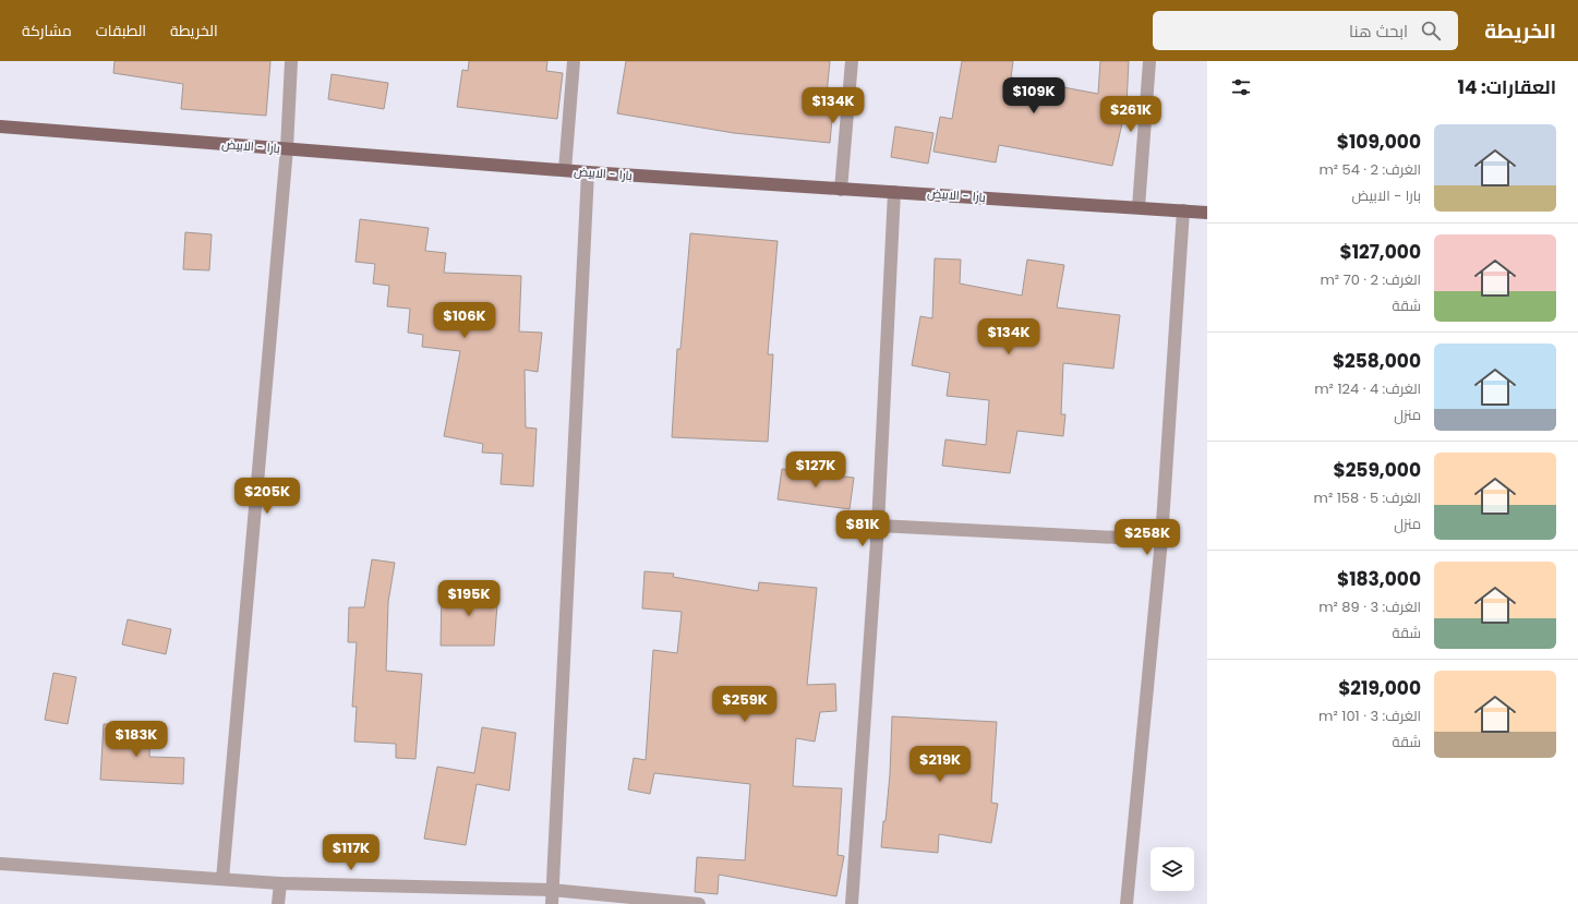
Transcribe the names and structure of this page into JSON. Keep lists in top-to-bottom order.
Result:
{
  "streets": {
    "main road": ["بارا - الابيض"]
  },
  "page": {
    "header": "الخريطة",
    "search": "ابحث هنا",
    "nav": ["الخريطة", "الطبقات", "مشاركة"],
    "heading": "العقارات: 14",
    "price": [
      "$109K",
      "$134K",
      "$261K",
      "$106K",
      "$134K",
      "$127K",
      "$205K",
      "$81K",
      "$258K",
      "$195K",
      "$259K",
      "$183K",
      "$219K",
      "$117K"
    ],
    "list": [
      {
        "name": "$109,000",
        "note": "الغرف: 2 · 54 m² · بارا - الابيض"
      },
      {
        "name": "$127,000",
        "note": "الغرف: 2 · 70 m² · شقة"
      },
      {
        "name": "$258,000",
        "note": "الغرف: 4 · 124 m² · منزل"
      },
      {
        "name": "$259,000",
        "note": "الغرف: 5 · 158 m² · منزل"
      },
      {
        "name": "$183,000",
        "note": "الغرف: 3 · 89 m² · شقة"
      },
      {
        "name": "$219,000",
        "note": "الغرف: 3 · 101 m² · شقة"
      }
    ]
  }
}
